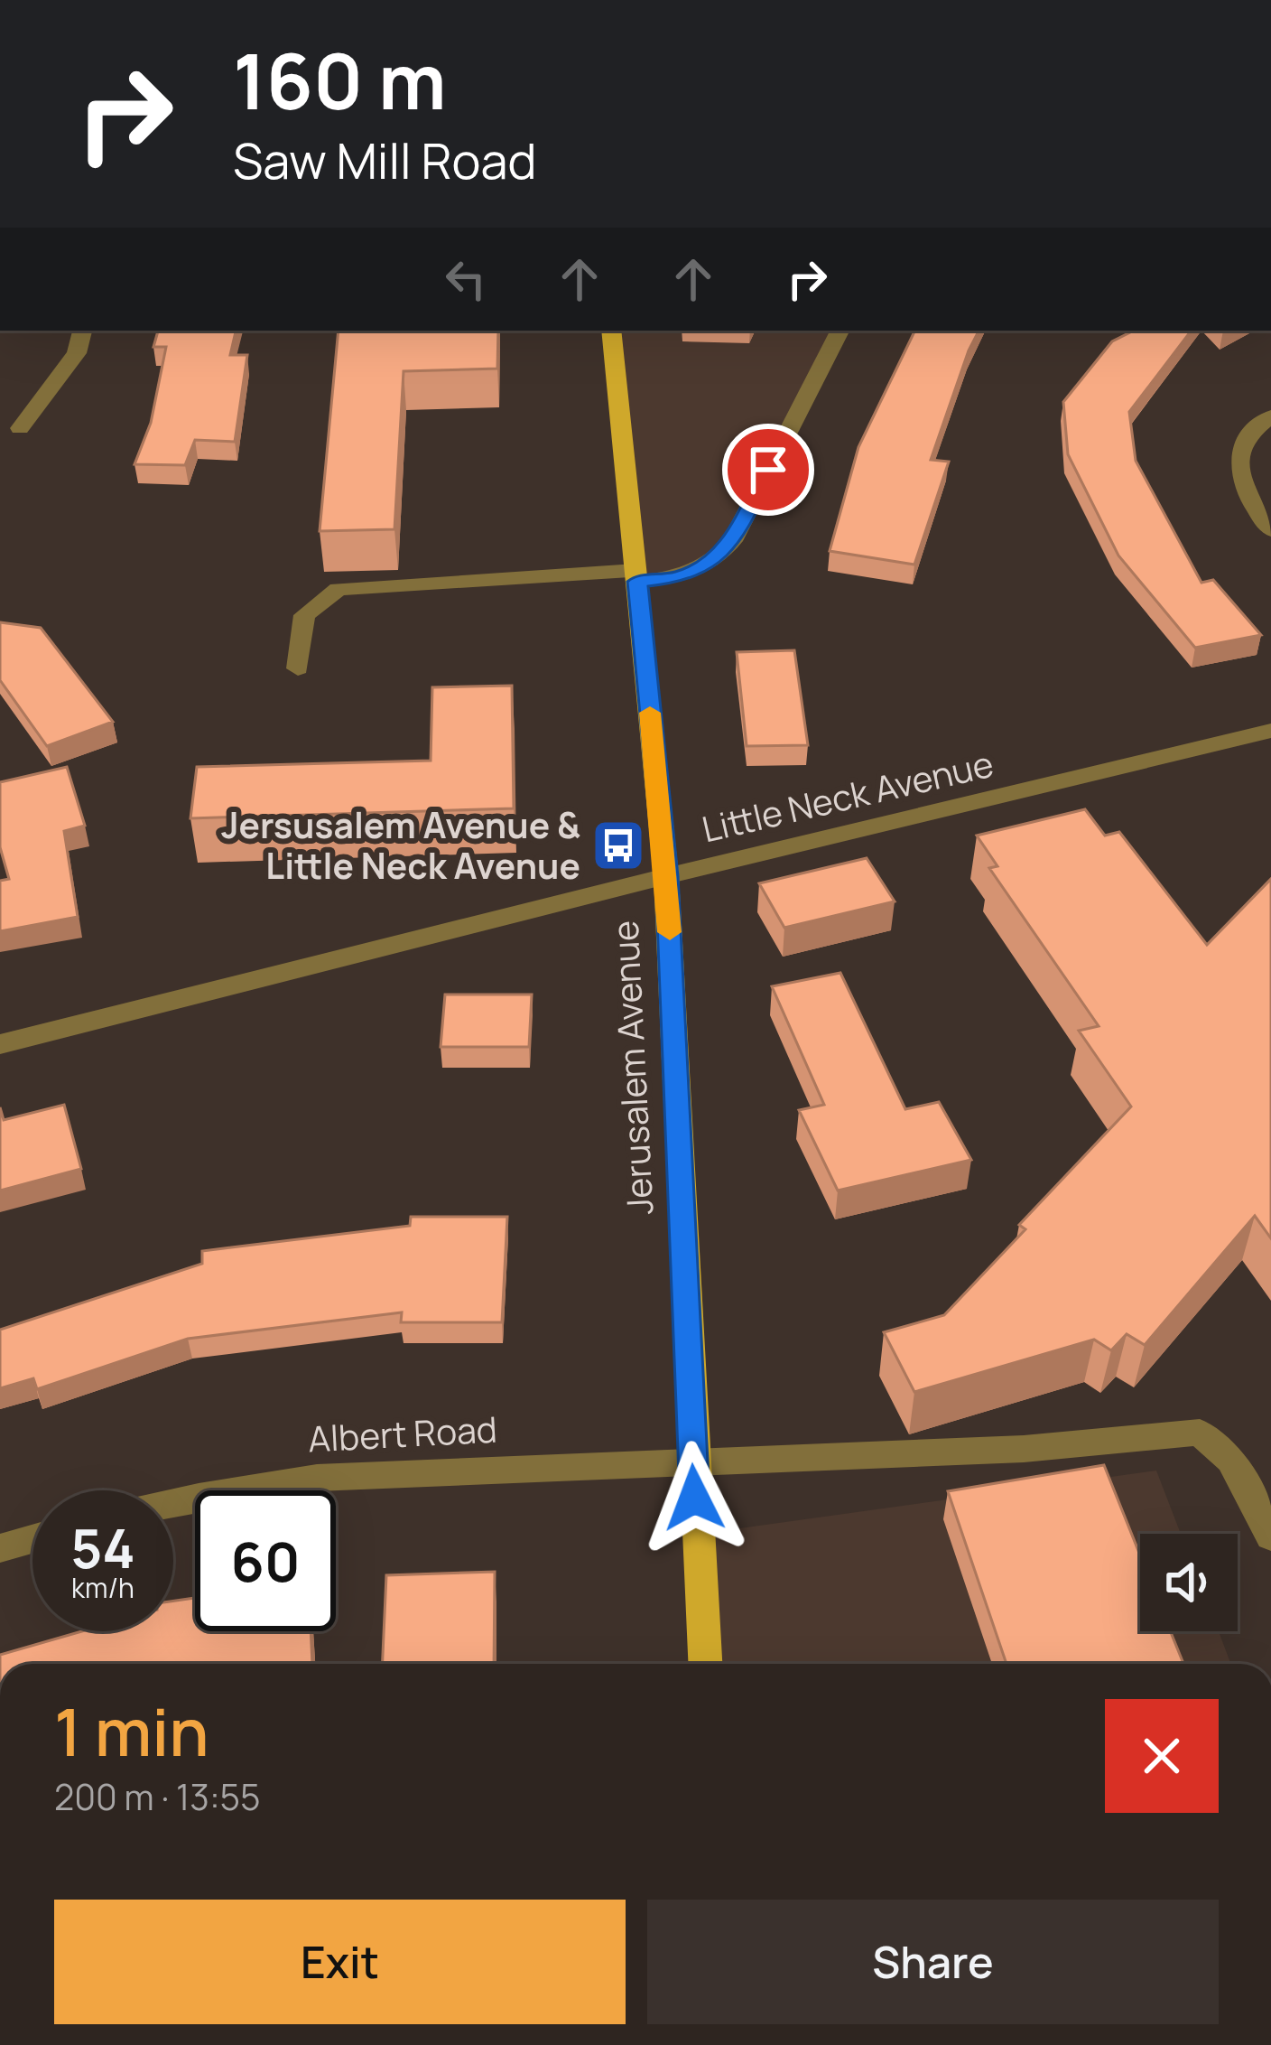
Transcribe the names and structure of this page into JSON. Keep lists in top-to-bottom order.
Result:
{
  "streets": {
    "main road": ["Jerusalem Avenue"],
    "street": ["Little Neck Avenue", "Albert Road"]
  },
  "crossings": [
    ["Little Neck Avenue", "Jerusalem Avenue"],
    ["Jerusalem Avenue", "Albert Road"]
  ],
  "places": {
    "bus stop": ["Jersusalem Avenue & Little Neck Avenue"]
  },
  "page": {
    "turn": ["160 m", "Saw Mill Road"],
    "speed": "54 km/h",
    "limit": "60",
    "heading": ["1 min", "200 m · 13:55"],
    "buttons": ["Exit", "Share"]
  }
}
